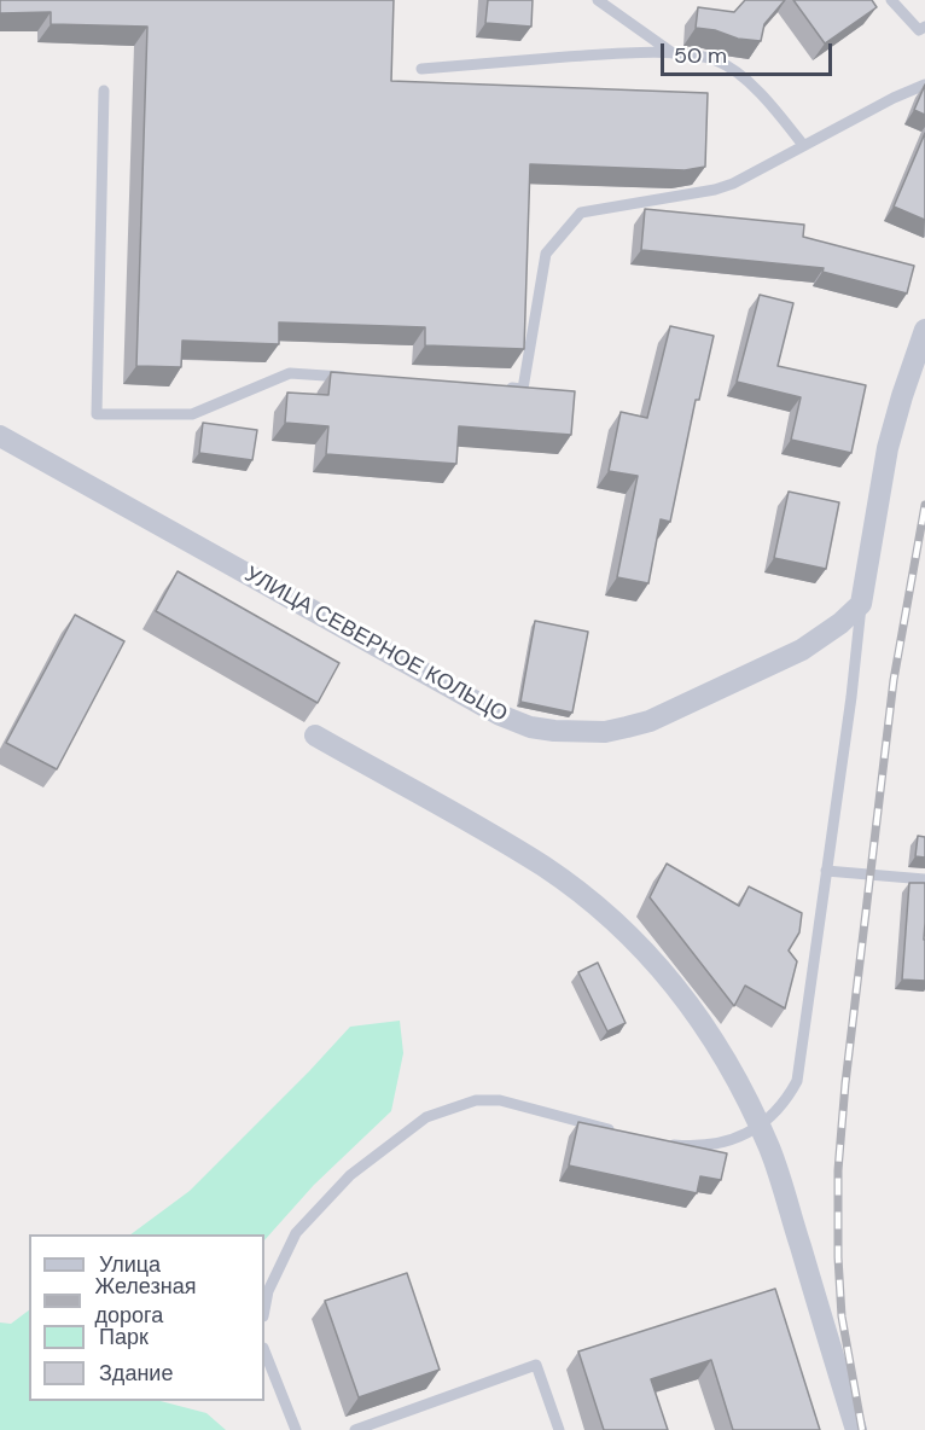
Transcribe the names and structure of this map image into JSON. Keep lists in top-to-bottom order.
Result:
{
  "streets": {
    "street": ["УЛИЦА СЕВЕРНОЕ КОЛЬЦО"]
  },
  "legend": [
    "Улица",
    "Железная дорога",
    "Парк",
    "Здание"
  ],
  "scale_bar": "50 m"
}
